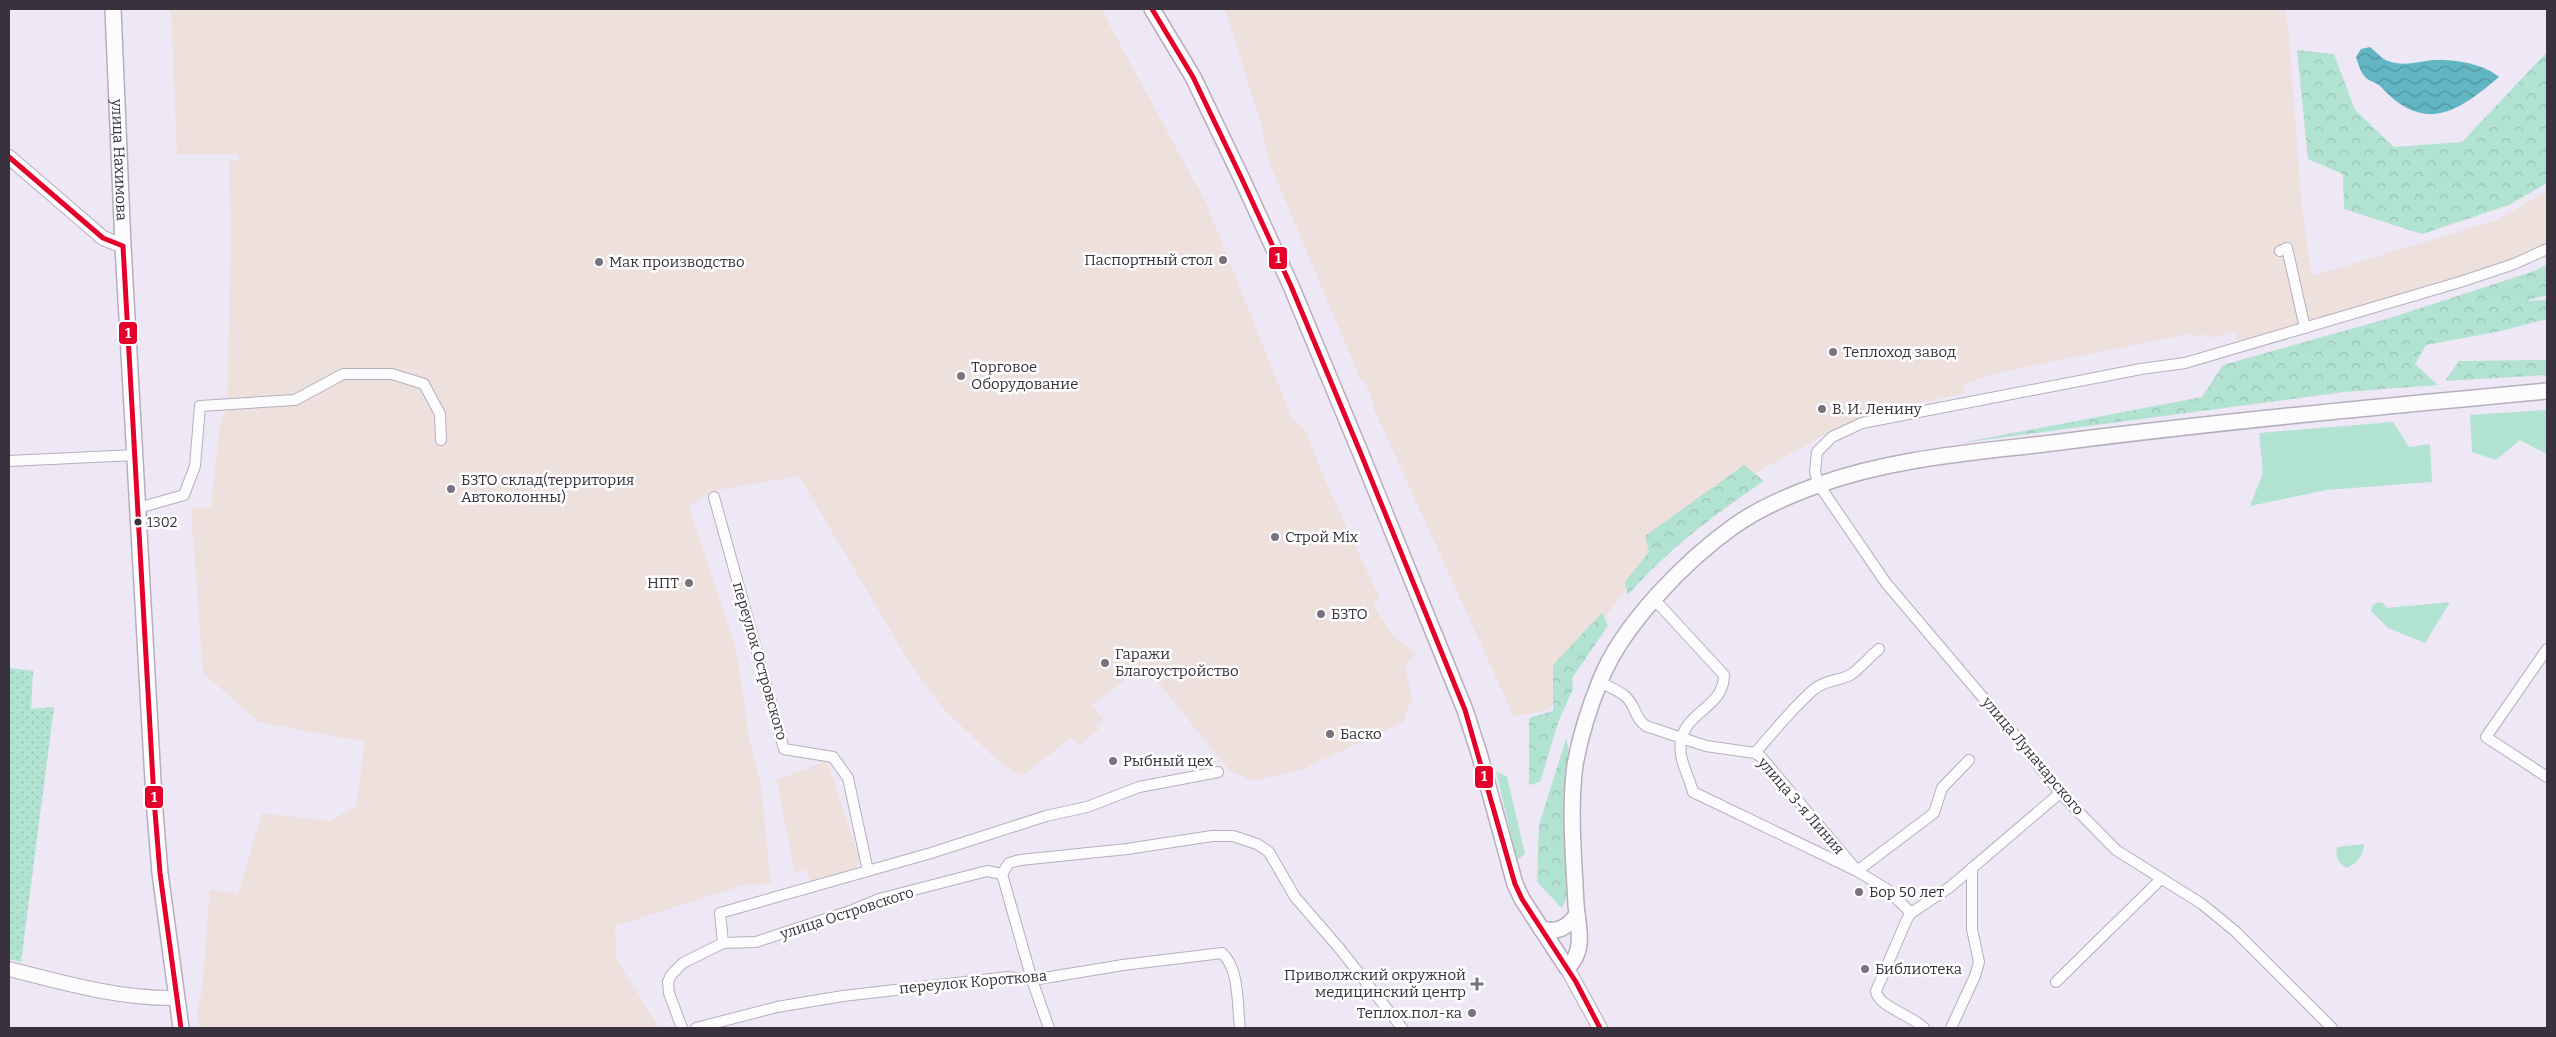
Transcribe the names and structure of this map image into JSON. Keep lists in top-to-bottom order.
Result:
{
  "streets": {
    "main road": ["улица Нахимова"],
    "street": [
      "переулок Островского",
      "улица Луначарского",
      "улица 3-я Линия",
      "улица Островского",
      "переулок Короткова"
    ]
  },
  "places": {
    "other": [
      "Паспортный стол",
      "Мак производство",
      "Теплоход завод",
      "Торговое Оборудование",
      "В. И. Ленину",
      "БЗТО склад(территория Автоколонны)",
      "1302",
      "Строй Mix",
      "НПТ",
      "БЗТО",
      "Гаражи Благоустройство",
      "Баско",
      "Рыбный цех",
      "Бор 50 лет",
      "Библиотека",
      "Теплох.пол-ка"
    ],
    "health": ["Приволжский окружной медицинский центр"]
  },
  "lines": ["transit line 1"]
}
